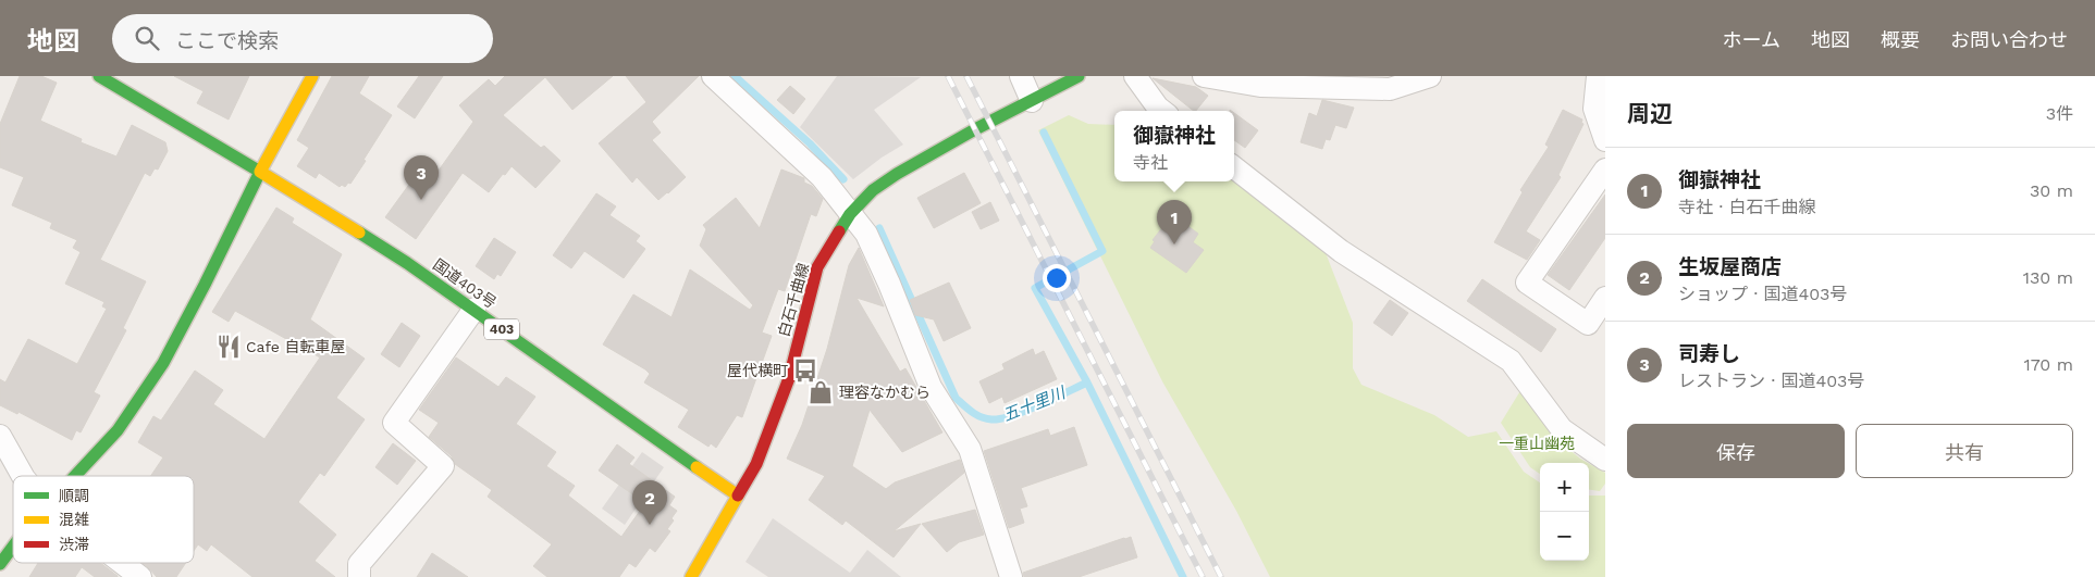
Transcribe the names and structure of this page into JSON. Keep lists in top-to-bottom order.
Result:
{
  "streets": {
    "main road": ["国道403号", "白石千曲線", "403"]
  },
  "crossings": [
    ["国道403号", "白石千曲線"]
  ],
  "water": ["五十里川"],
  "parks": ["一重山幽苑"],
  "places": {
    "restaurant": ["Cafe 自転車屋"],
    "bus stop": ["屋代横町"],
    "shop": ["理容なかむら"]
  },
  "legend": ["順調", "混雑", "渋滞"],
  "page": {
    "header": "地図",
    "search": "ここで検索",
    "nav": [
      "ホーム",
      "地図",
      "概要",
      "お問い合わせ"
    ],
    "heading": ["周辺", "3件"],
    "popup": ["御嶽神社", "寺社"],
    "list": [
      {
        "mark": "1",
        "name": "御嶽神社",
        "note": "寺社 · 白石千曲線",
        "value": "30 m"
      },
      {
        "mark": "2",
        "name": "生坂屋商店",
        "note": "ショップ · 国道403号",
        "value": "130 m"
      },
      {
        "mark": "3",
        "name": "司寿し",
        "note": "レストラン · 国道403号",
        "value": "170 m"
      }
    ],
    "pins": ["3", "1", "2"],
    "buttons": ["保存", "共有"],
    "map_buttons": ["+", "−"]
  }
}
